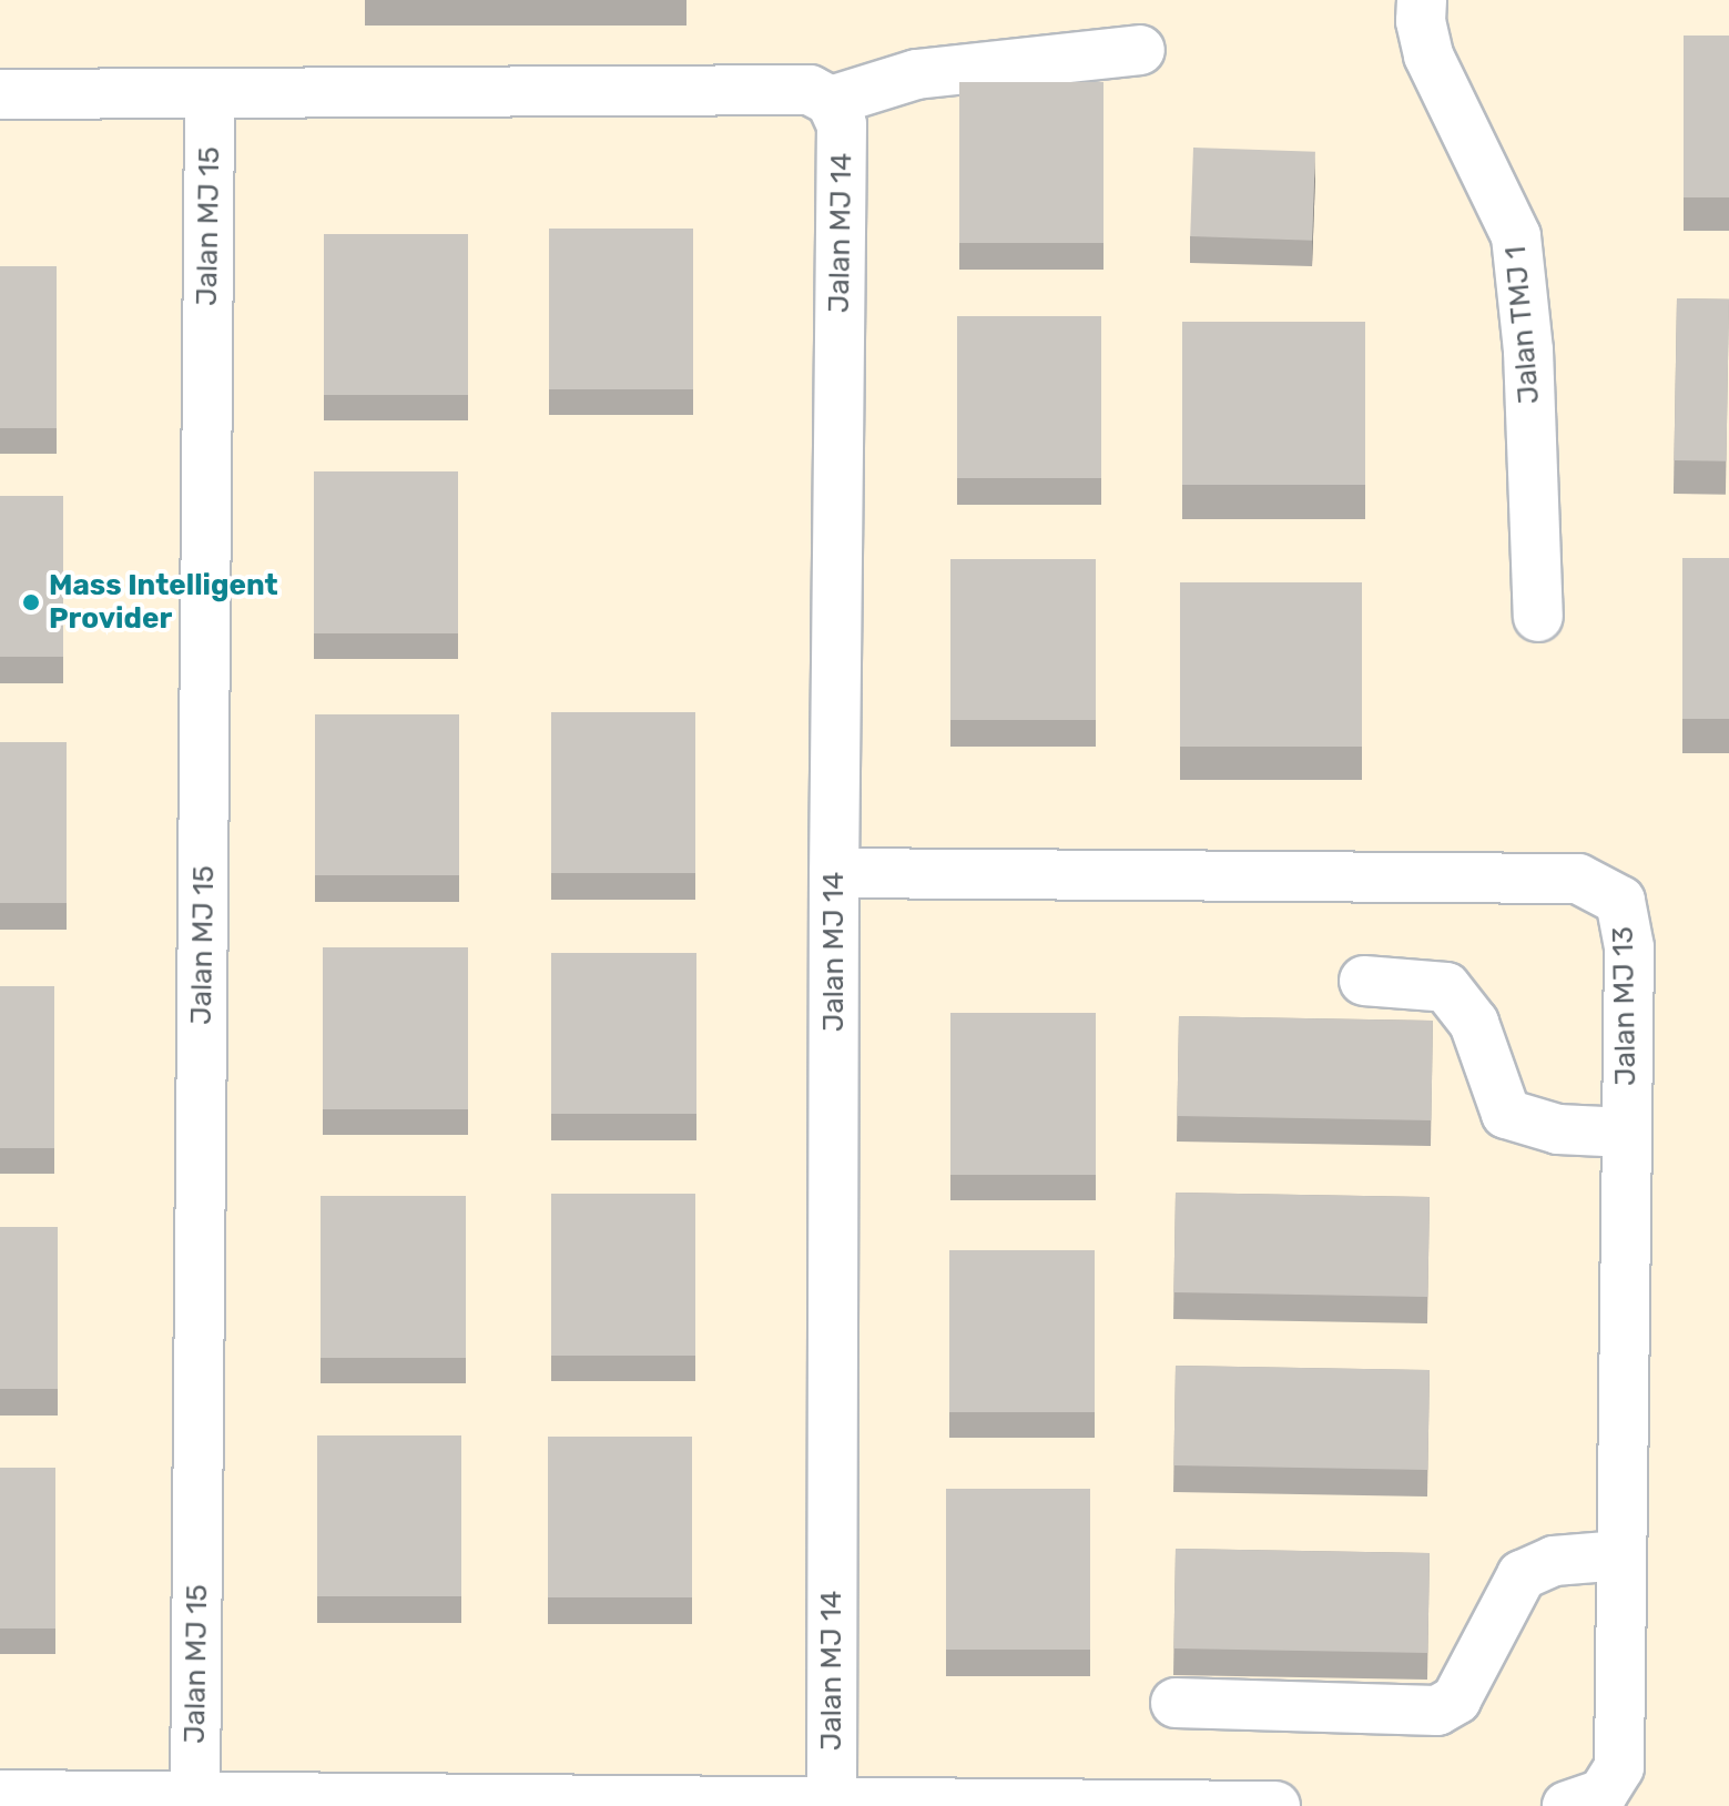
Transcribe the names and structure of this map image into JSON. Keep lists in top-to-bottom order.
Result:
{
  "streets": {
    "street": [
      "Jalan MJ 15",
      "Jalan MJ 14",
      "Jalan TMJ 1",
      "Jalan MJ 13"
    ]
  },
  "crossings": [
    ["Jalan MJ 14", "Jalan MJ 13"]
  ],
  "places": ["Mass Intelligent Provider"]
}
